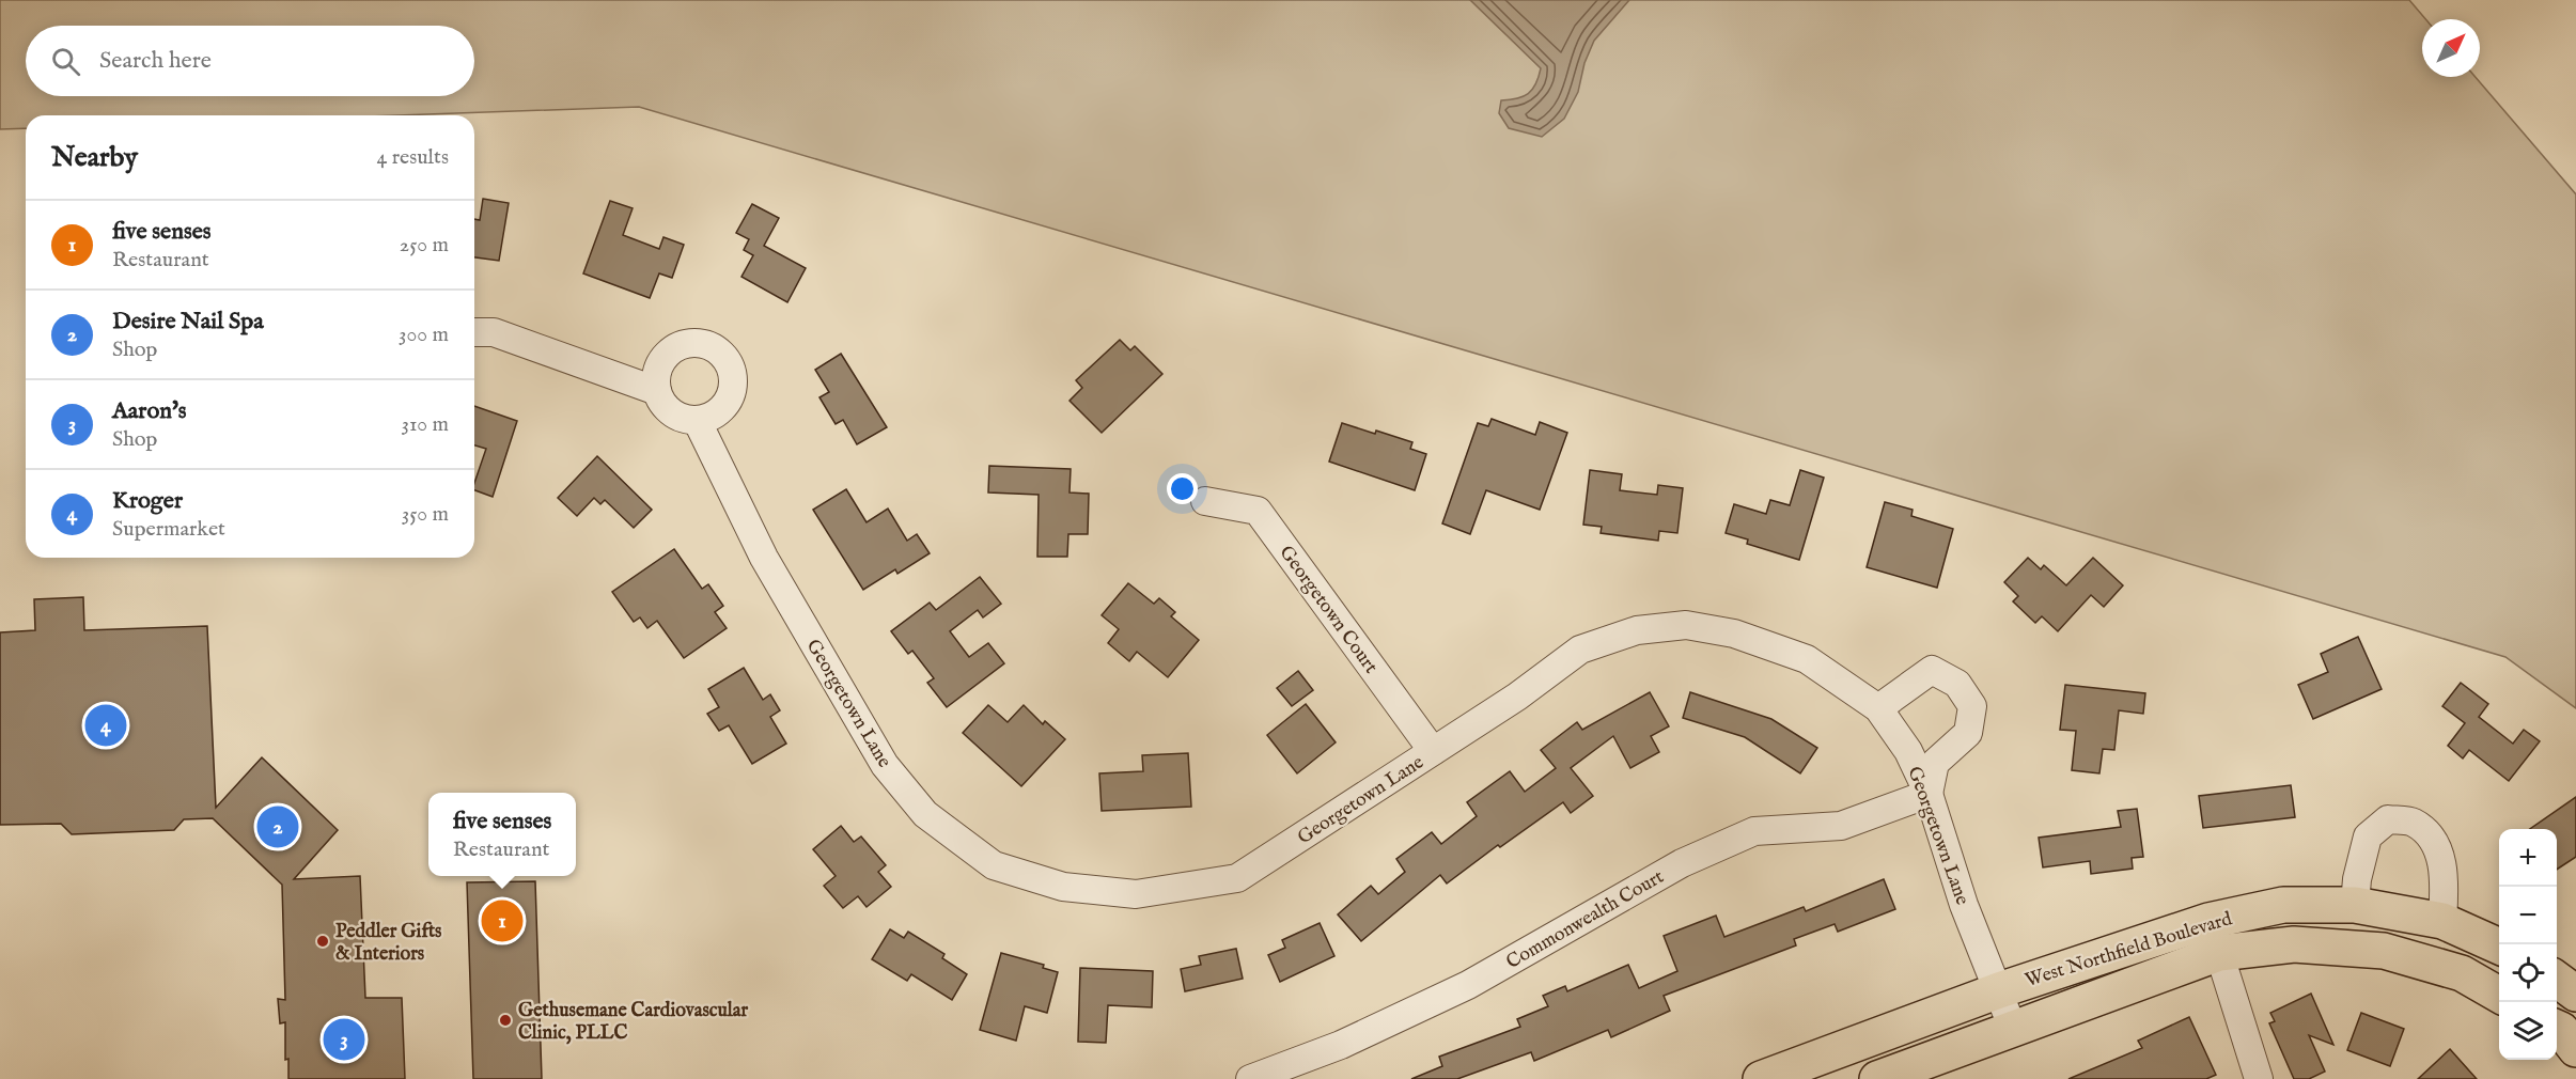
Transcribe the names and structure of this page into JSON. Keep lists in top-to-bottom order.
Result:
{
  "streets": {
    "main road": ["West Northfield Boulevard"],
    "street": ["Georgetown Court", "Georgetown Lane", "Commonwealth Court"]
  },
  "crossings": [
    ["Georgetown Court", "Georgetown Lane"],
    ["Georgetown Lane", "Commonwealth Court"],
    ["Georgetown Lane", "West Northfield Boulevard"]
  ],
  "places": ["Peddler Gifts & Interiors", "Gethusemane Cardiovascular Clinic, PLLC"],
  "north": "top right",
  "page": {
    "search": "Search here",
    "heading": ["Nearby", "4 results"],
    "list": [
      {
        "mark": "1",
        "name": "five senses",
        "note": "Restaurant",
        "value": "250 m"
      },
      {
        "mark": "2",
        "name": "Desire Nail Spa",
        "note": "Shop",
        "value": "300 m"
      },
      {
        "mark": "3",
        "name": "Aaron's",
        "note": "Shop",
        "value": "310 m"
      },
      {
        "mark": "4",
        "name": "Kroger",
        "note": "Supermarket",
        "value": "350 m"
      }
    ],
    "pins": [
      "4",
      "2",
      "1",
      "3"
    ],
    "popup": ["five senses", "Restaurant"],
    "map_buttons": ["+", "−"]
  }
}
